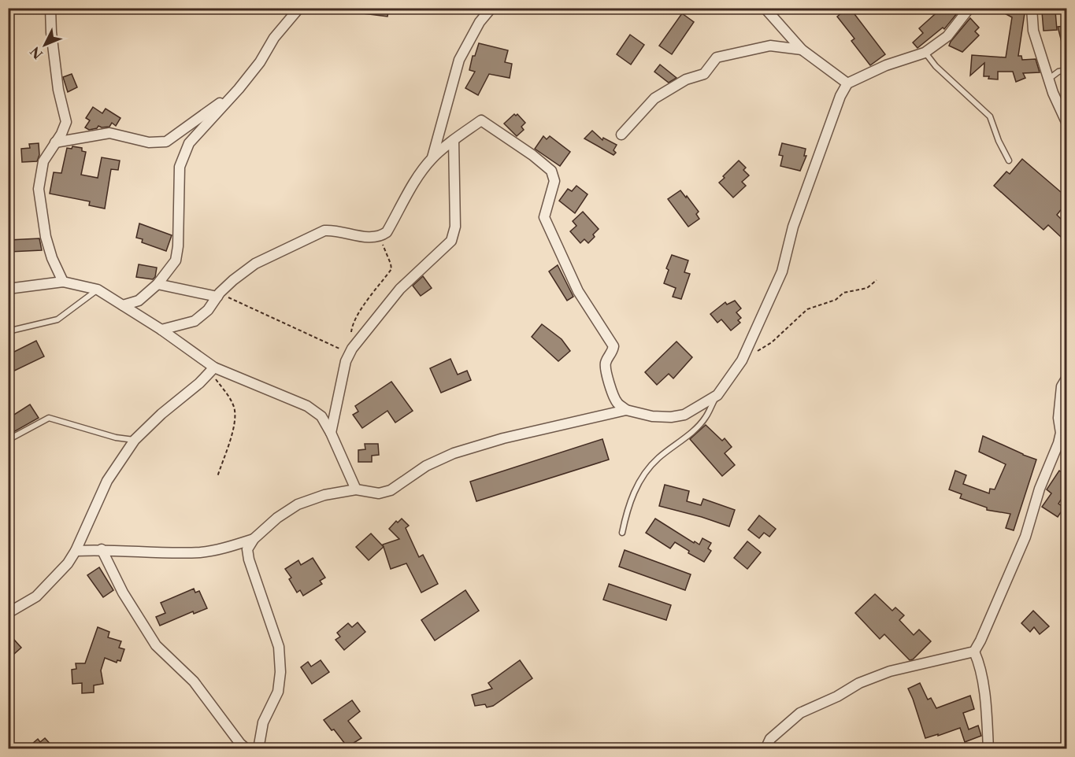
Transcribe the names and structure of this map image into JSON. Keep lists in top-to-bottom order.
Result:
{
  "north": "bottom left"
}
